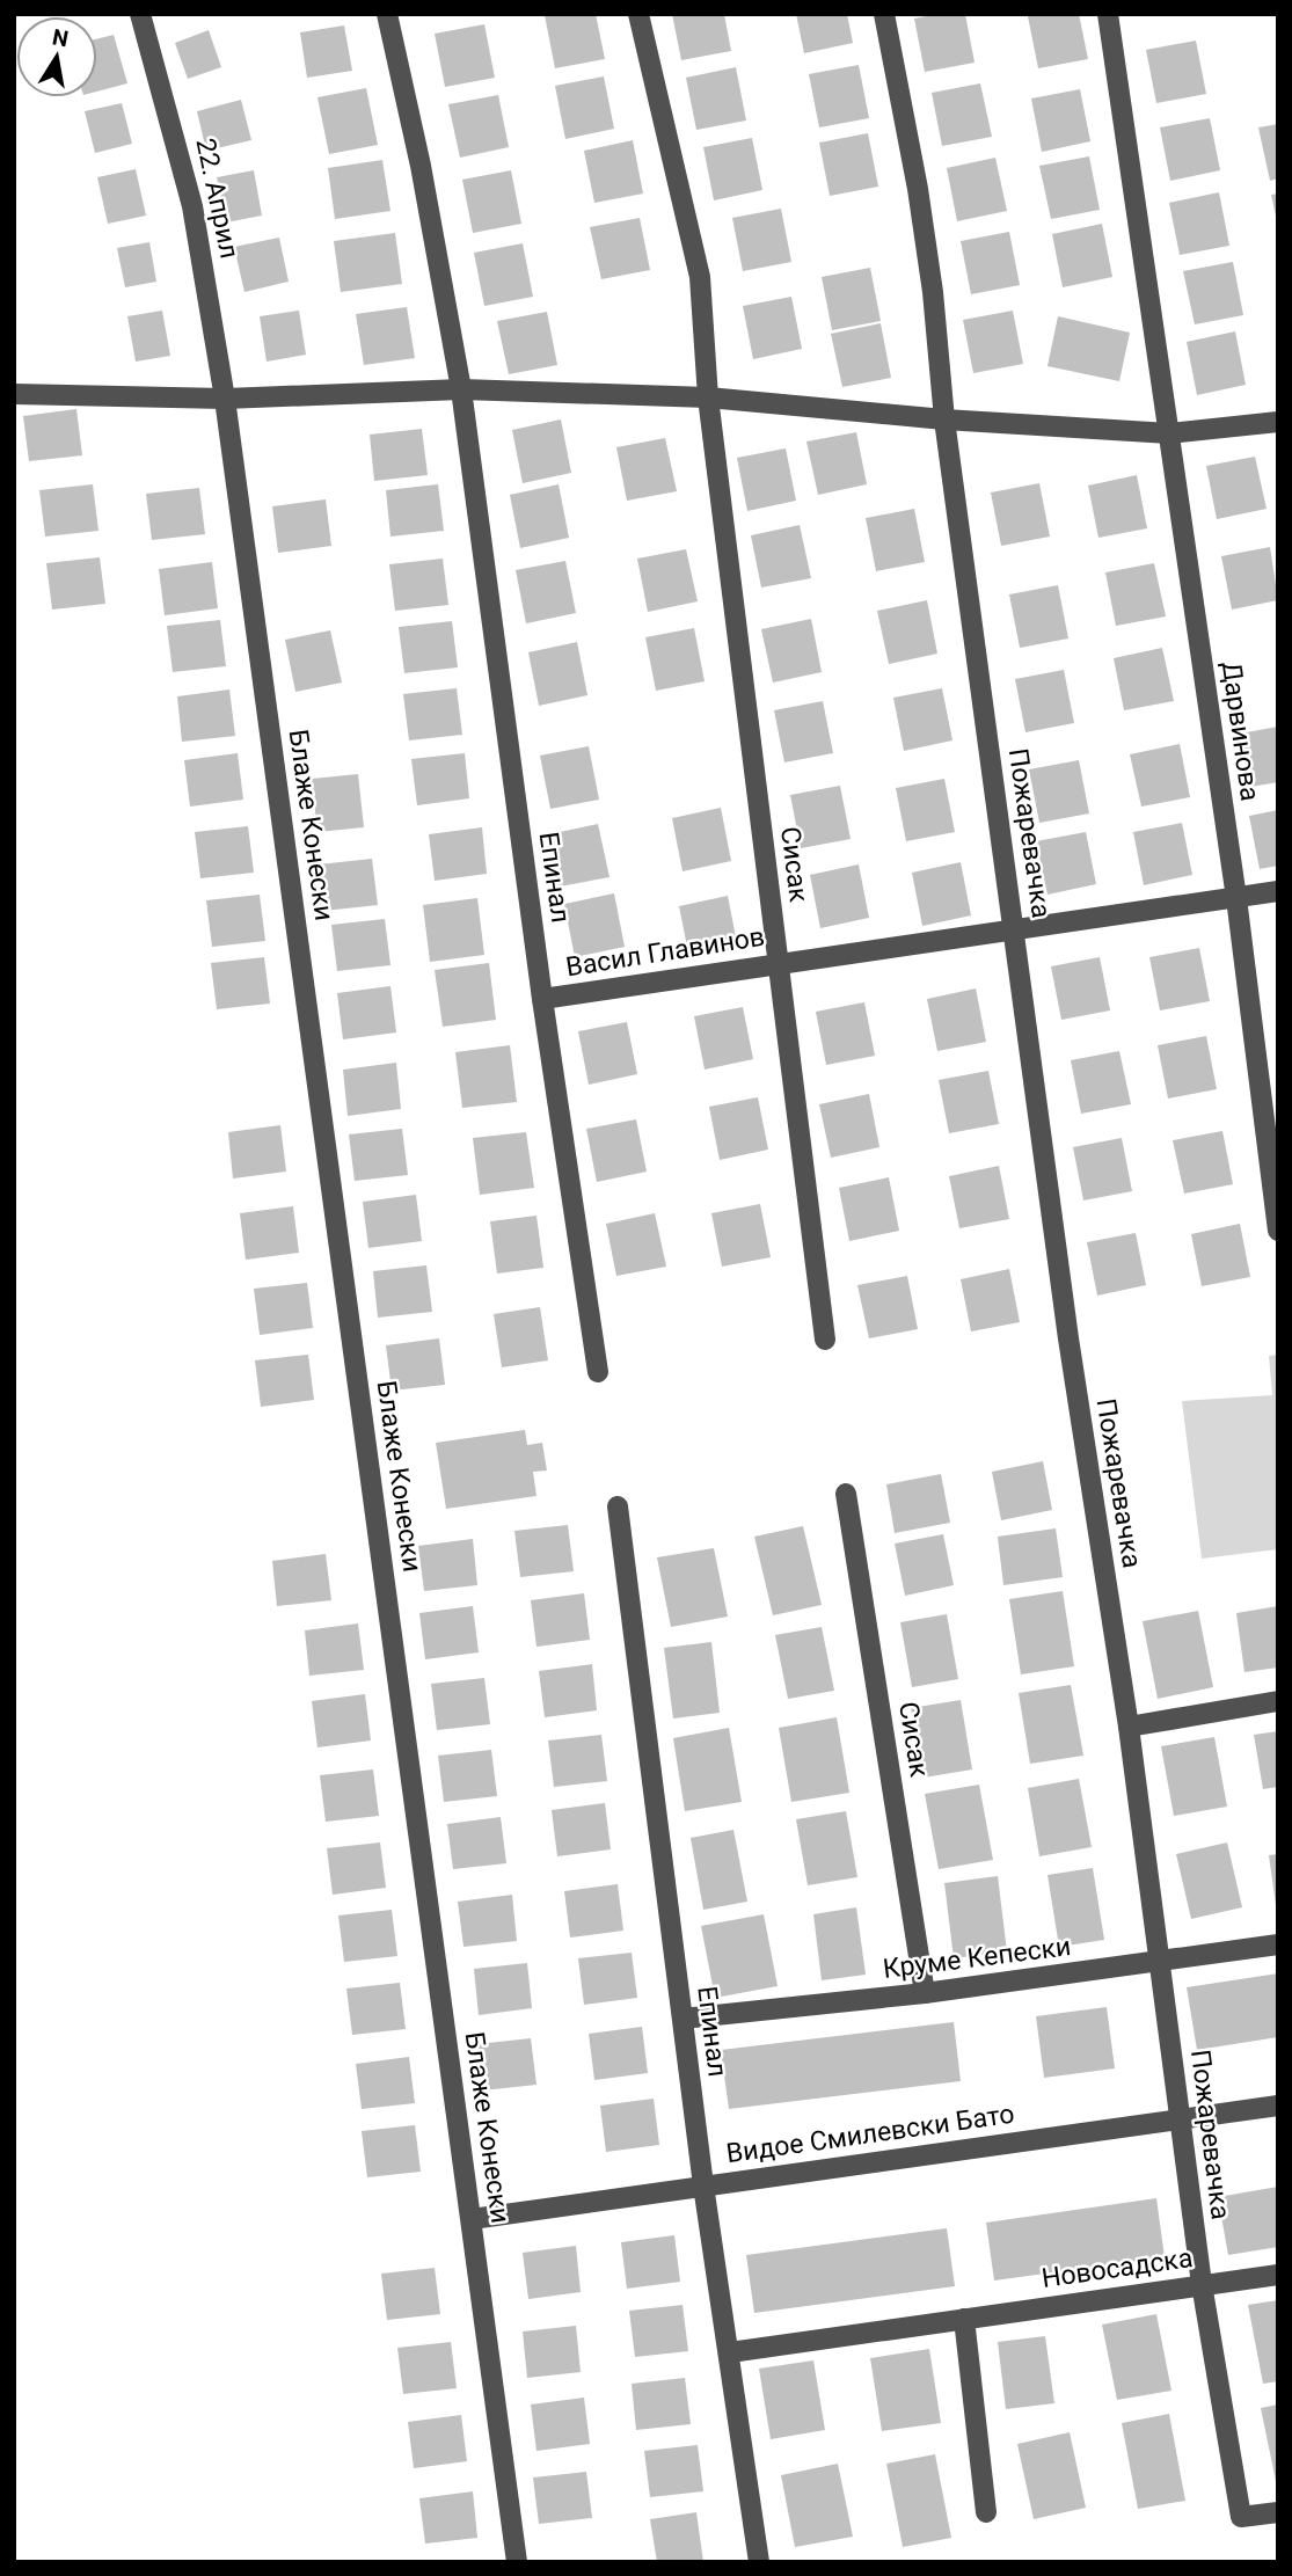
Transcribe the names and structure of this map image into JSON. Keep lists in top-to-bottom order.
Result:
{
  "streets": {
    "street": [
      "22. Април",
      "Дарвинова",
      "Блаже Конески",
      "Пожаревачка",
      "Сисак",
      "Епинал",
      "Васил Главинов",
      "Круме Кепески",
      "Видое Смилевски Бато",
      "Новосадска"
    ]
  },
  "crossings": [
    ["22. Април", "Блаже Конески"],
    ["Дарвинова", "Васил Главинов"],
    ["Блаже Конески", "Видое Смилевски Бато"],
    ["Пожаревачка", "Васил Главинов"],
    ["Пожаревачка", "Круме Кепески"],
    ["Пожаревачка", "Видое Смилевски Бато"],
    ["Пожаревачка", "Новосадска"],
    ["Сисак", "Васил Главинов"],
    ["Сисак", "Круме Кепески"],
    ["Епинал", "Васил Главинов"],
    ["Епинал", "Круме Кепески"],
    ["Епинал", "Видое Смилевски Бато"],
    ["Епинал", "Новосадска"]
  ],
  "north": "top"
}
